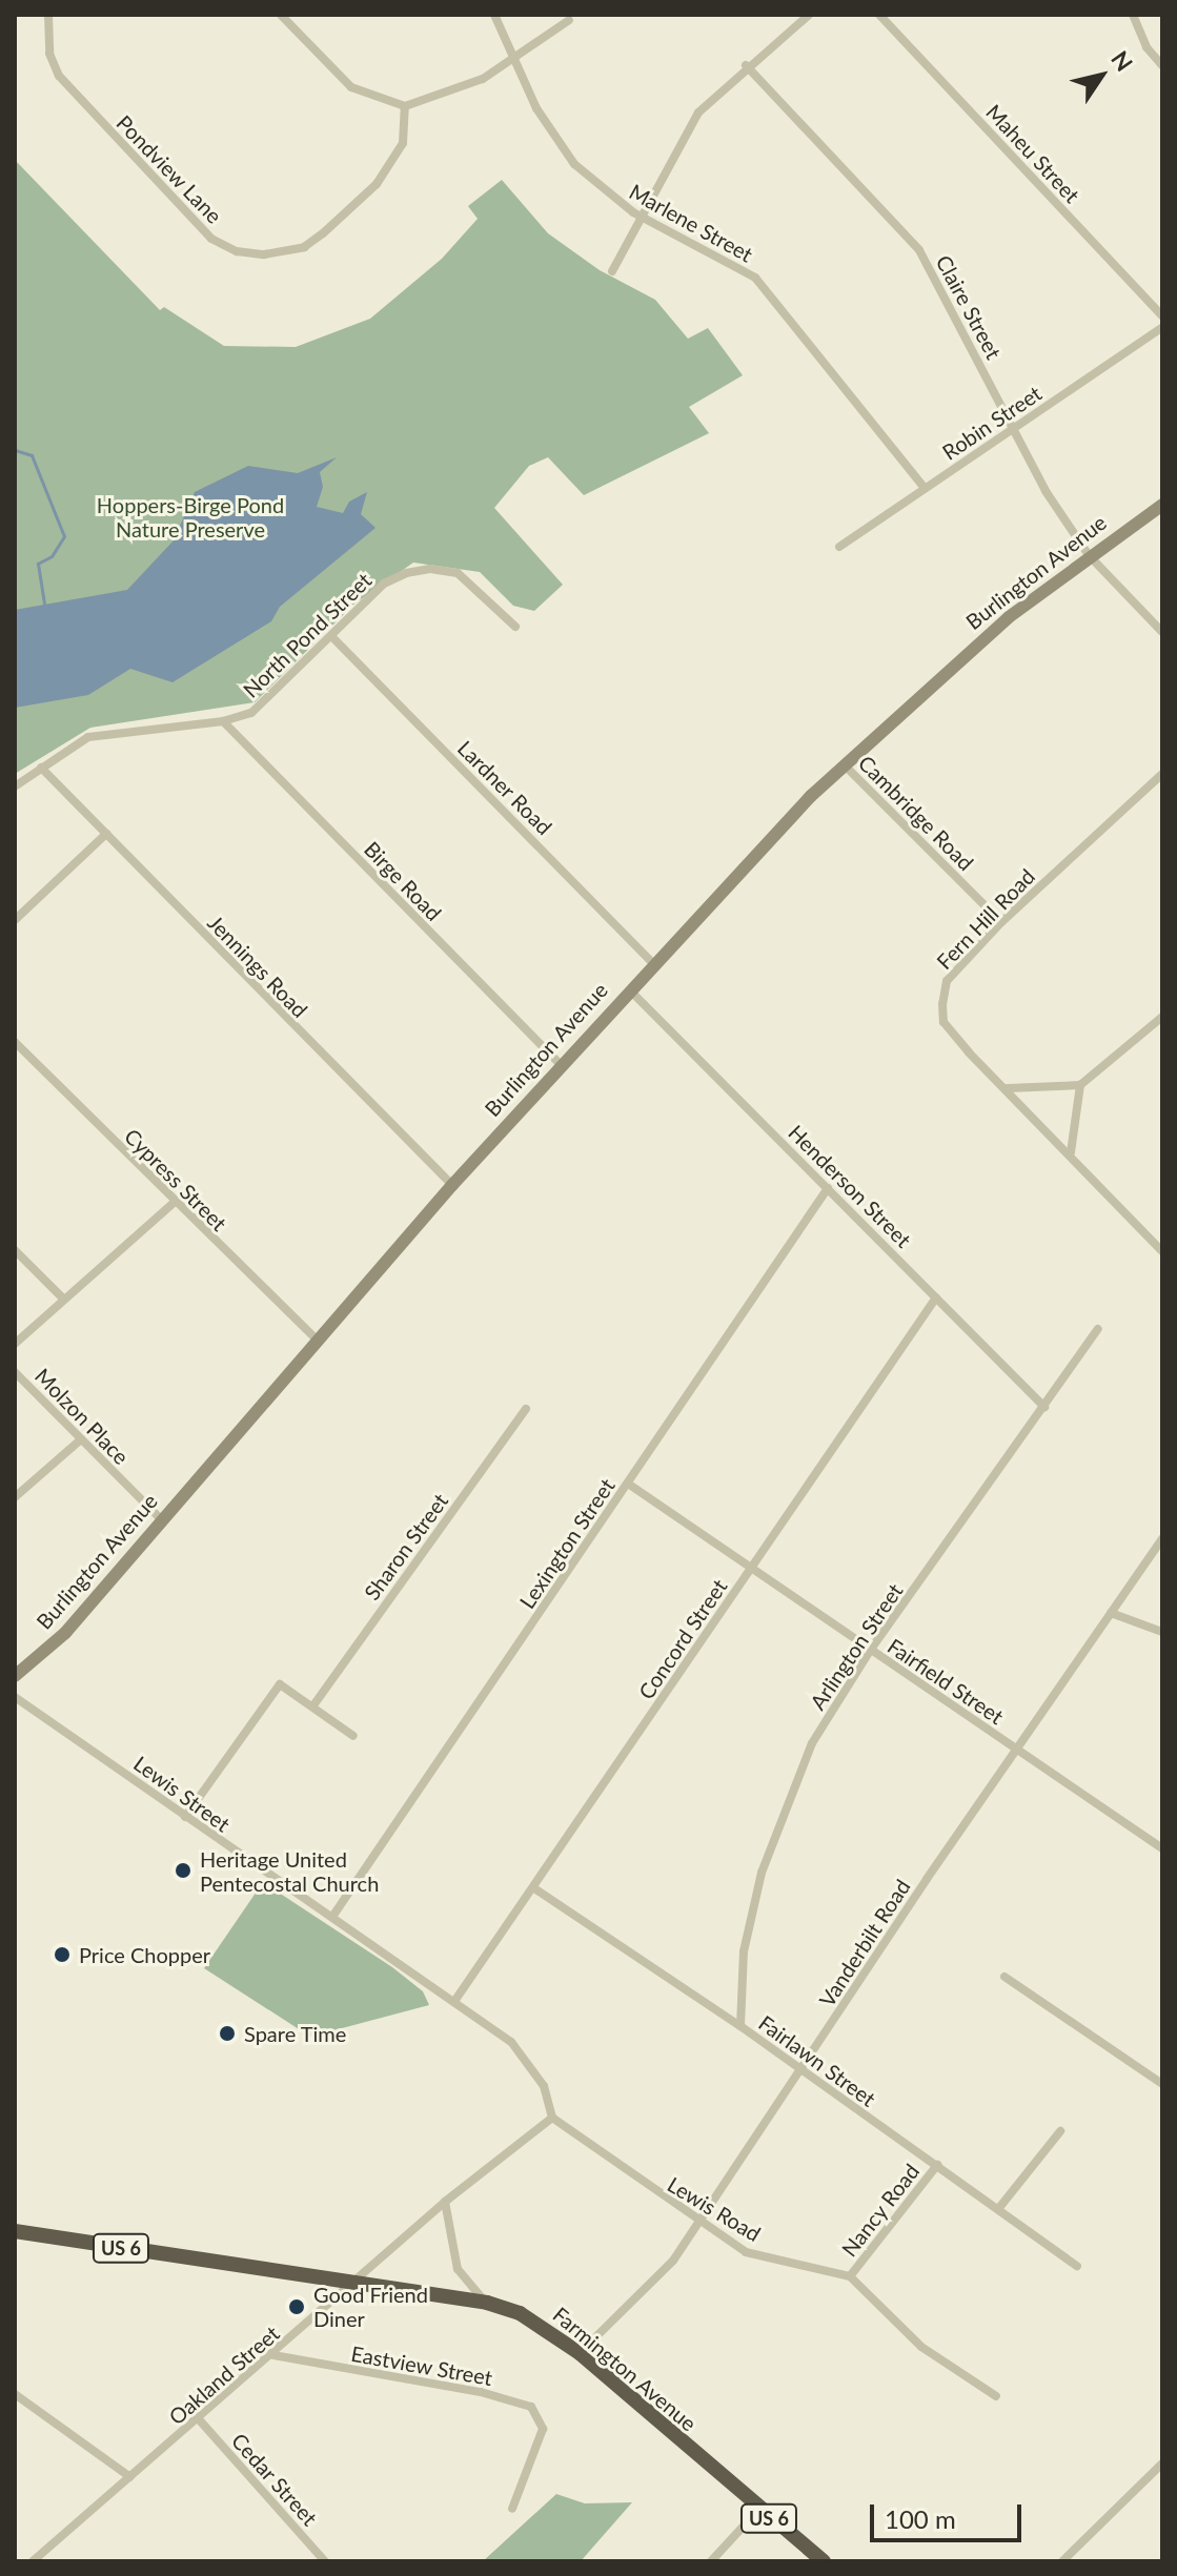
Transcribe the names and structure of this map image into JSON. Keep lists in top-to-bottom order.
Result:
{
  "streets": {
    "highway": ["US 6", "Farmington Avenue"],
    "main road": ["Burlington Avenue"],
    "street": [
      "Maheu Street",
      "Pondview Lane",
      "Marlene Street",
      "Claire Street",
      "Robin Street",
      "North Pond Street",
      "Lardner Road",
      "Cambridge Road",
      "Birge Road",
      "Fern Hill Road",
      "Jennings Road",
      "Cypress Street",
      "Henderson Street",
      "Molzon Place",
      "Lexington Street",
      "Sharon Street",
      "Concord Street",
      "Arlington Street",
      "Fairfield Street",
      "Lewis Street",
      "Vanderbilt Road",
      "Fairlawn Street",
      "Lewis Road",
      "Nancy Road",
      "Eastview Street",
      "Oakland Street",
      "Cedar Street"
    ]
  },
  "crossings": [
    ["Marlene Street", "Robin Street"],
    ["Claire Street", "Robin Street"],
    ["Claire Street", "Burlington Avenue"],
    ["Burlington Avenue", "Lardner Road"],
    ["Burlington Avenue", "Cambridge Road"],
    ["Burlington Avenue", "Birge Road"],
    ["Burlington Avenue", "Jennings Road"],
    ["Burlington Avenue", "Cypress Street"],
    ["Burlington Avenue", "Henderson Street"],
    ["Burlington Avenue", "Molzon Place"],
    ["North Pond Street", "Lardner Road"],
    ["North Pond Street", "Birge Road"],
    ["North Pond Street", "Jennings Road"],
    ["Cambridge Road", "Fern Hill Road"],
    ["Henderson Street", "Lexington Street"],
    ["Henderson Street", "Concord Street"],
    ["Henderson Street", "Arlington Street"],
    ["Lexington Street", "Fairfield Street"],
    ["Lexington Street", "Lewis Street"],
    ["Concord Street", "Fairfield Street"],
    ["Concord Street", "Lewis Street"],
    ["Concord Street", "Fairlawn Street"],
    ["Arlington Street", "Fairfield Street"],
    ["Arlington Street", "Fairlawn Street"],
    ["Fairfield Street", "Vanderbilt Road"],
    ["Vanderbilt Road", "Fairlawn Street"],
    ["Vanderbilt Road", "Lewis Road"],
    ["Vanderbilt Road", "Farmington Avenue"],
    ["Fairlawn Street", "Nancy Road"],
    ["Lewis Road", "Nancy Road"],
    ["Lewis Road", "Oakland Street"],
    ["Eastview Street", "Oakland Street"],
    ["Farmington Avenue", "Oakland Street"],
    ["Oakland Street", "Cedar Street"]
  ],
  "parks": ["Hoppers-Birge Pond Nature Preserve"],
  "places": [
    "Heritage United Pentecostal Church",
    "Price Chopper",
    "Spare Time",
    "Good Friend Diner"
  ],
  "scale_bar": "100 m",
  "north": "top right"
}
